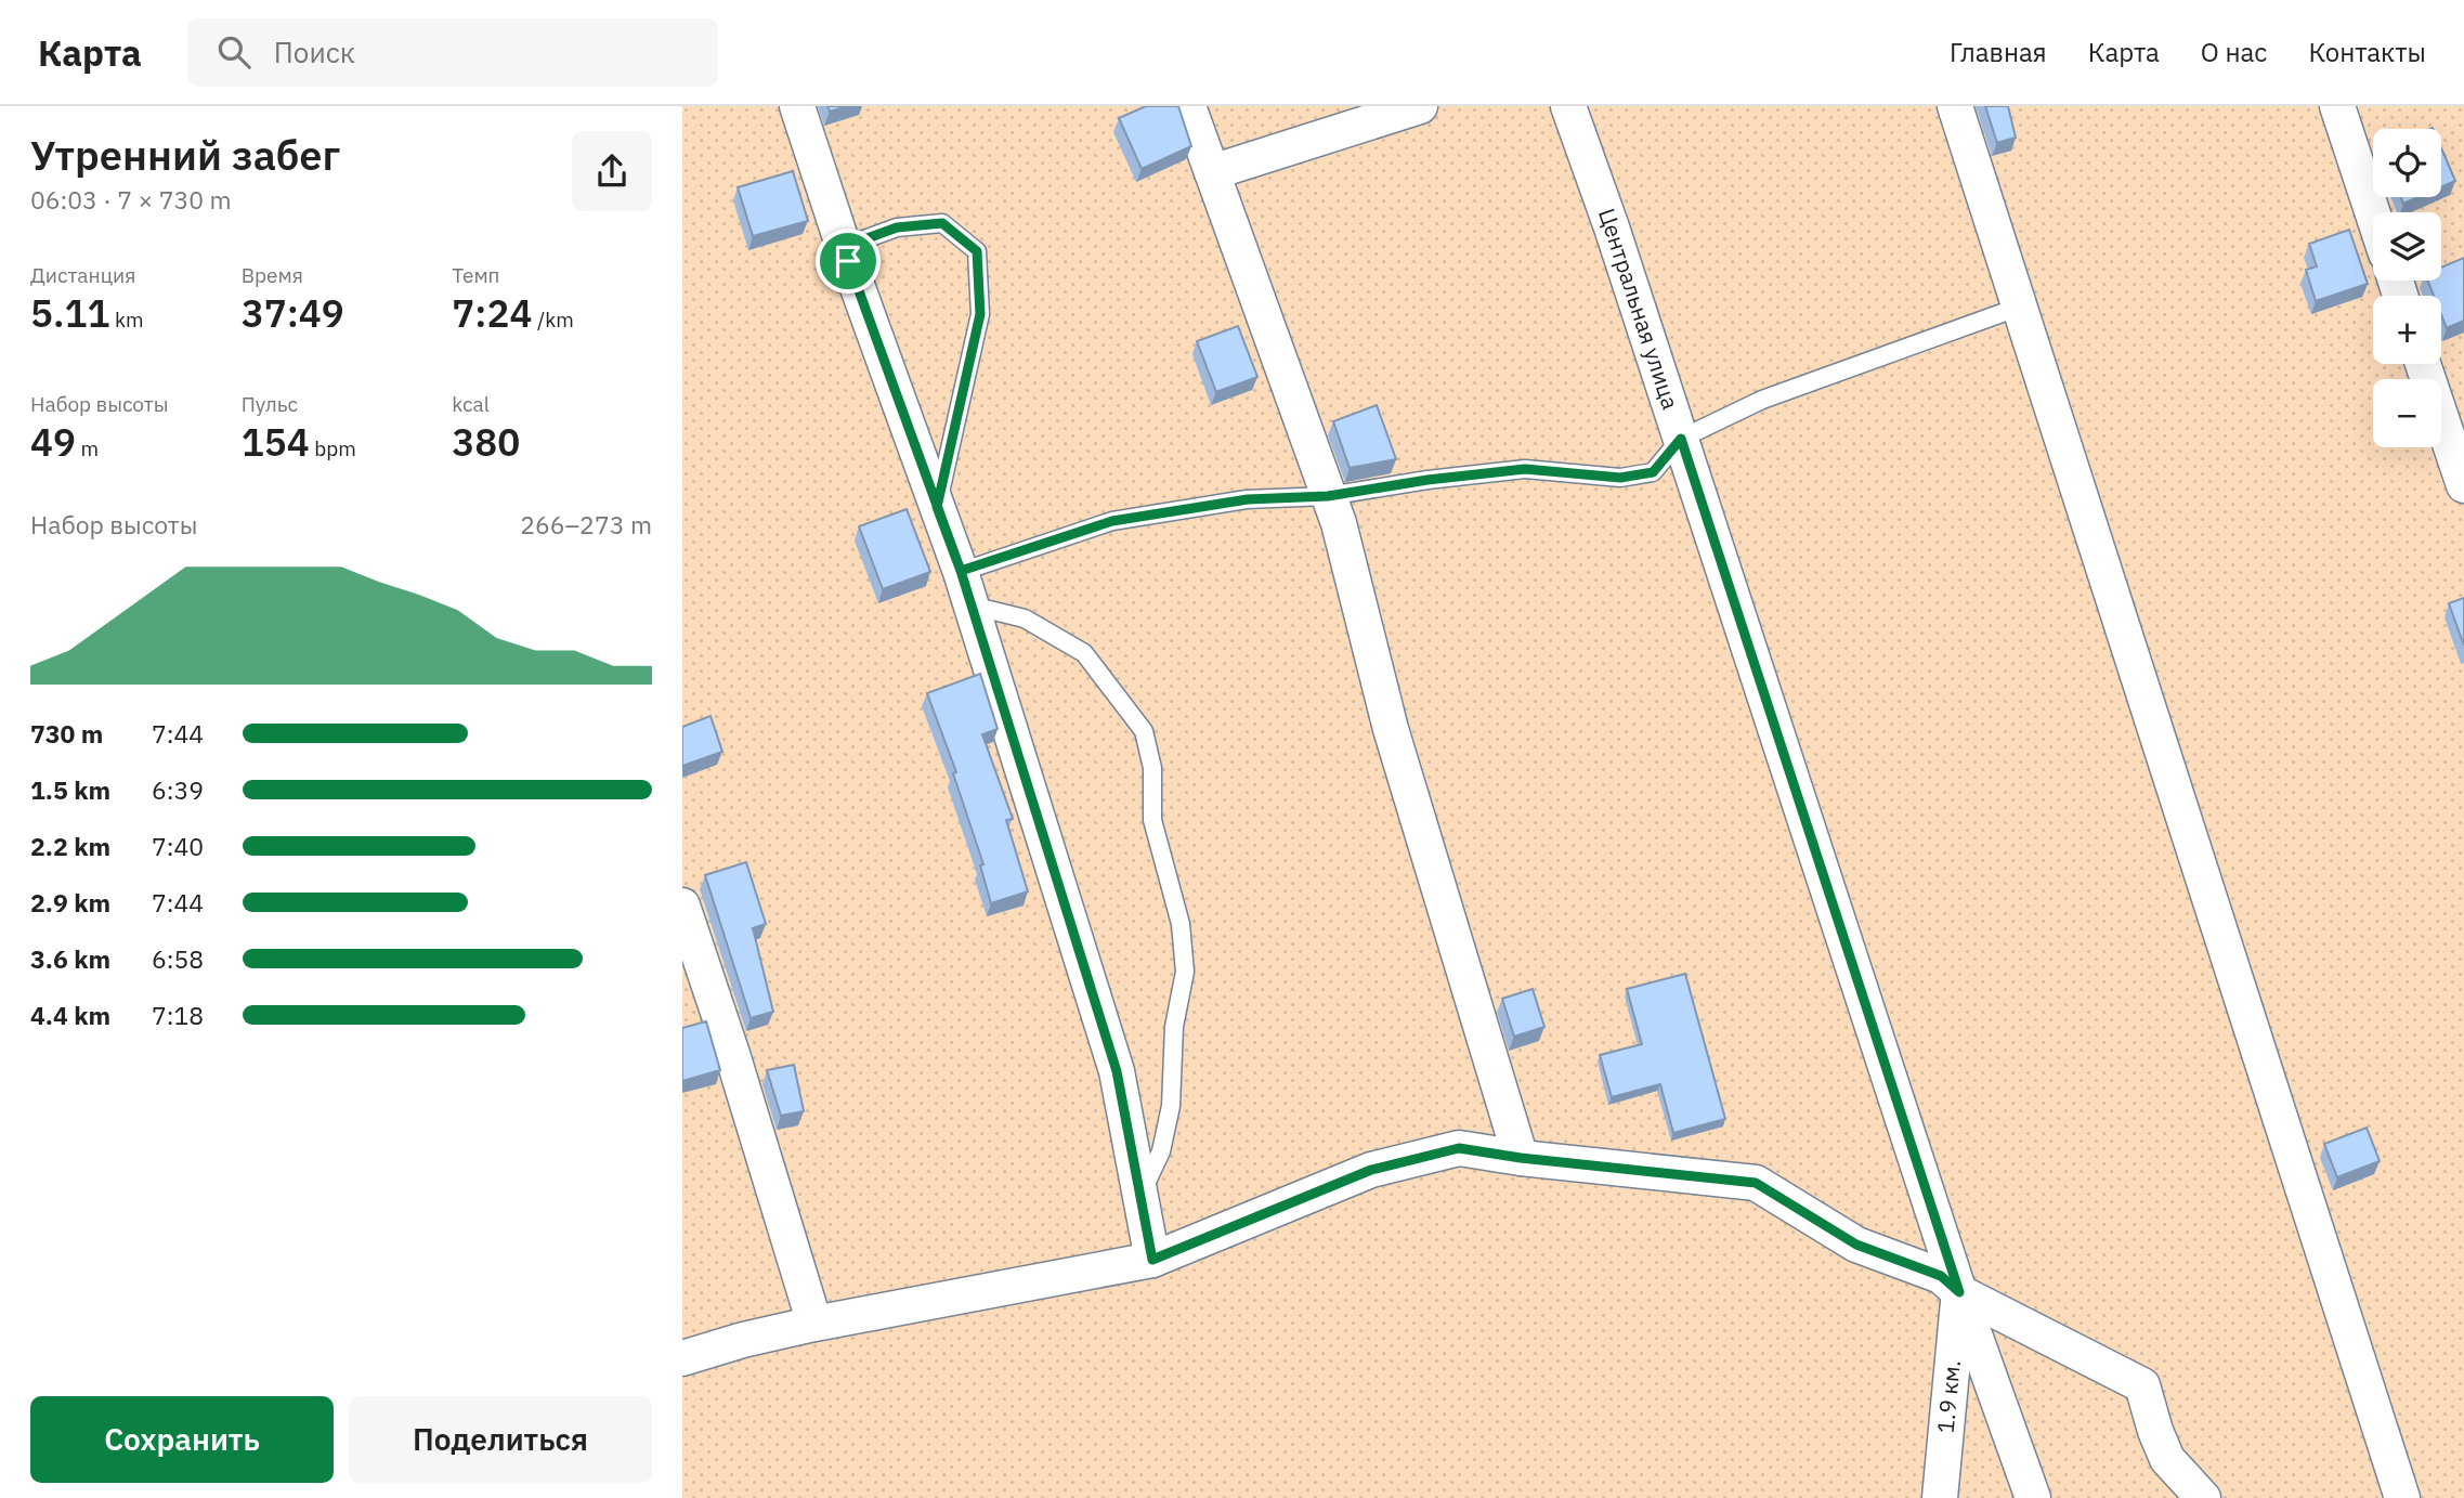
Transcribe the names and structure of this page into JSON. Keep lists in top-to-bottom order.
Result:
{
  "streets": {
    "street": ["Центральная улица", "1.9 км."]
  },
  "crossings": [
    ["Центральная улица", "1.9 км."]
  ],
  "page": {
    "header": "Карта",
    "search": "Поиск",
    "nav": [
      "Главная",
      "Карта",
      "О нас",
      "Контакты"
    ],
    "heading": ["Утренний забег", "06:03 · 7 × 730 m"],
    "map_buttons": ["+", "−"],
    "stats": [
      ["Дистанция", "5.11 km"],
      ["Время", "37:49"],
      ["Темп", "7:24 /km"],
      ["Набор высоты", "49 m"],
      ["Пульс", "154 bpm"],
      ["kcal", "380"]
    ],
    "chart": ["Набор высоты", "266–273 m"],
    "list": [
      {
        "name": "730 m",
        "note": "7:44"
      },
      {
        "name": "1.5 km",
        "note": "6:39"
      },
      {
        "name": "2.2 km",
        "note": "7:40"
      },
      {
        "name": "2.9 km",
        "note": "7:44"
      },
      {
        "name": "3.6 km",
        "note": "6:58"
      },
      {
        "name": "4.4 km",
        "note": "7:18"
      }
    ],
    "buttons": ["Сохранить", "Поделиться"]
  }
}
